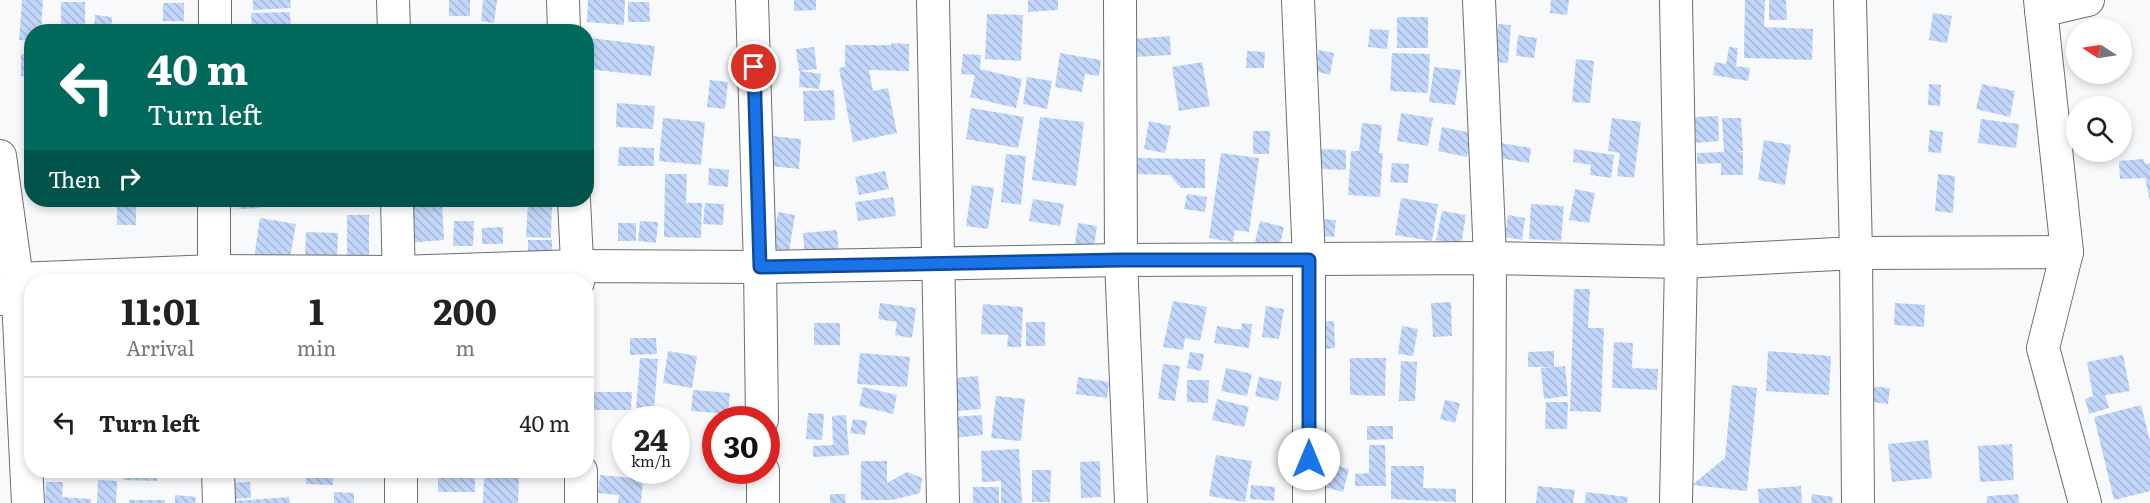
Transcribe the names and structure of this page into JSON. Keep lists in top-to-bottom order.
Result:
{
  "north": "left",
  "page": {
    "turn": ["40 m", "Turn left"],
    "then": "Then",
    "eta": [
      "11:01",
      "Arrival",
      "1",
      "min",
      "200",
      "m"
    ],
    "list": [
      {
        "name": "Turn left",
        "value": "40 m"
      }
    ],
    "speed": "24 km/h",
    "limit": "30"
  }
}
